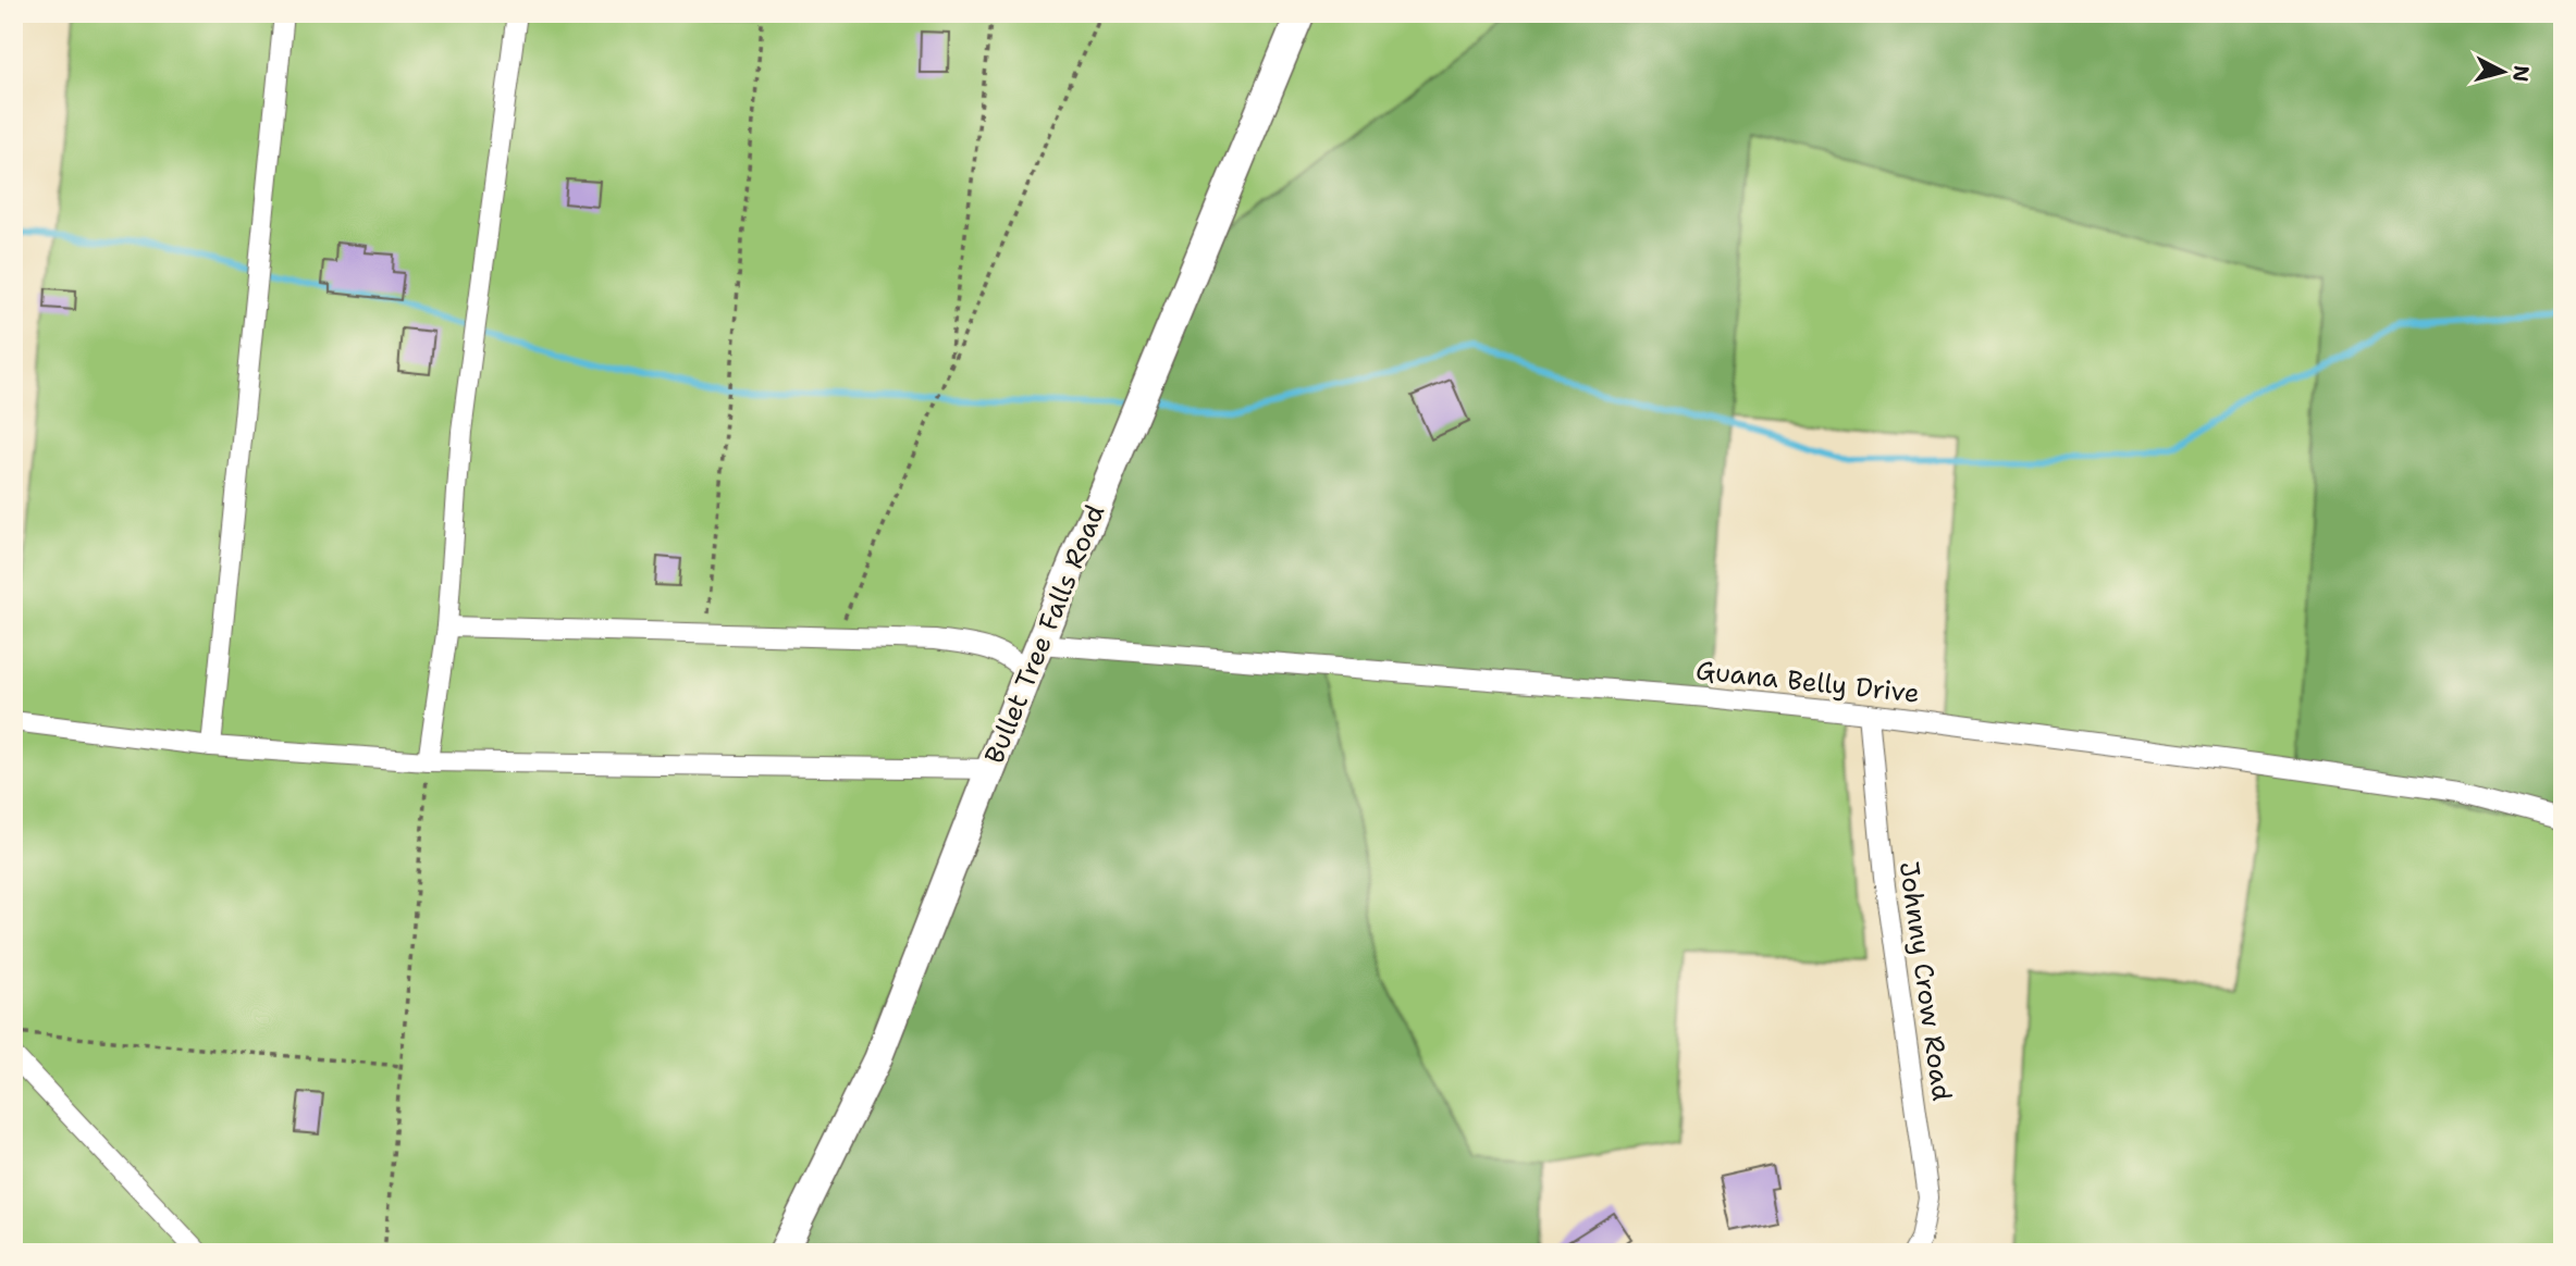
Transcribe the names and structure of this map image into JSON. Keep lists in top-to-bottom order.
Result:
{
  "streets": {
    "main road": ["Bullet Tree Falls Road"],
    "street": ["Guana Belly Drive", "Johnny Crow Road"]
  },
  "crossings": [
    ["Bullet Tree Falls Road", "Guana Belly Drive"],
    ["Guana Belly Drive", "Johnny Crow Road"]
  ],
  "north": "right"
}
